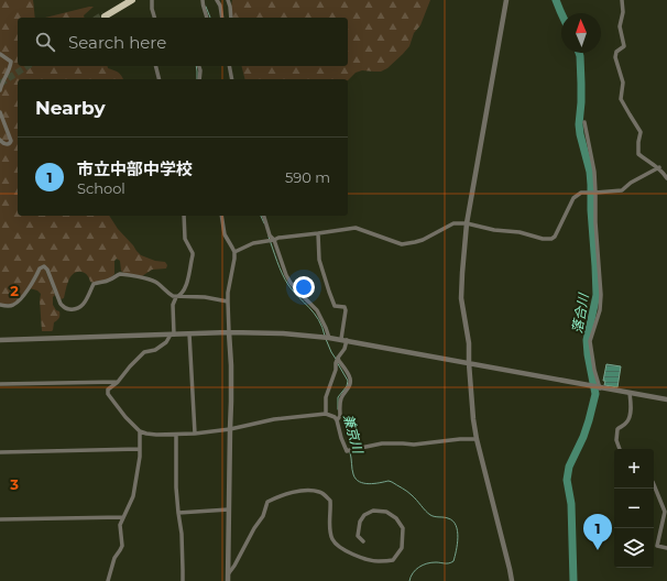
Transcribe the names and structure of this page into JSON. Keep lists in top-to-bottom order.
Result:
{
  "water": ["落合川", "兼京川"],
  "north": "top",
  "page": {
    "search": "Search here",
    "heading": "Nearby",
    "list": [
      {
        "mark": "1",
        "name": "市立中部中学校",
        "note": "School",
        "value": "590 m"
      }
    ],
    "map_buttons": ["+", "−"],
    "pins": "1"
  },
  "grid": {
    "rows": ["2", "3"]
  }
}
